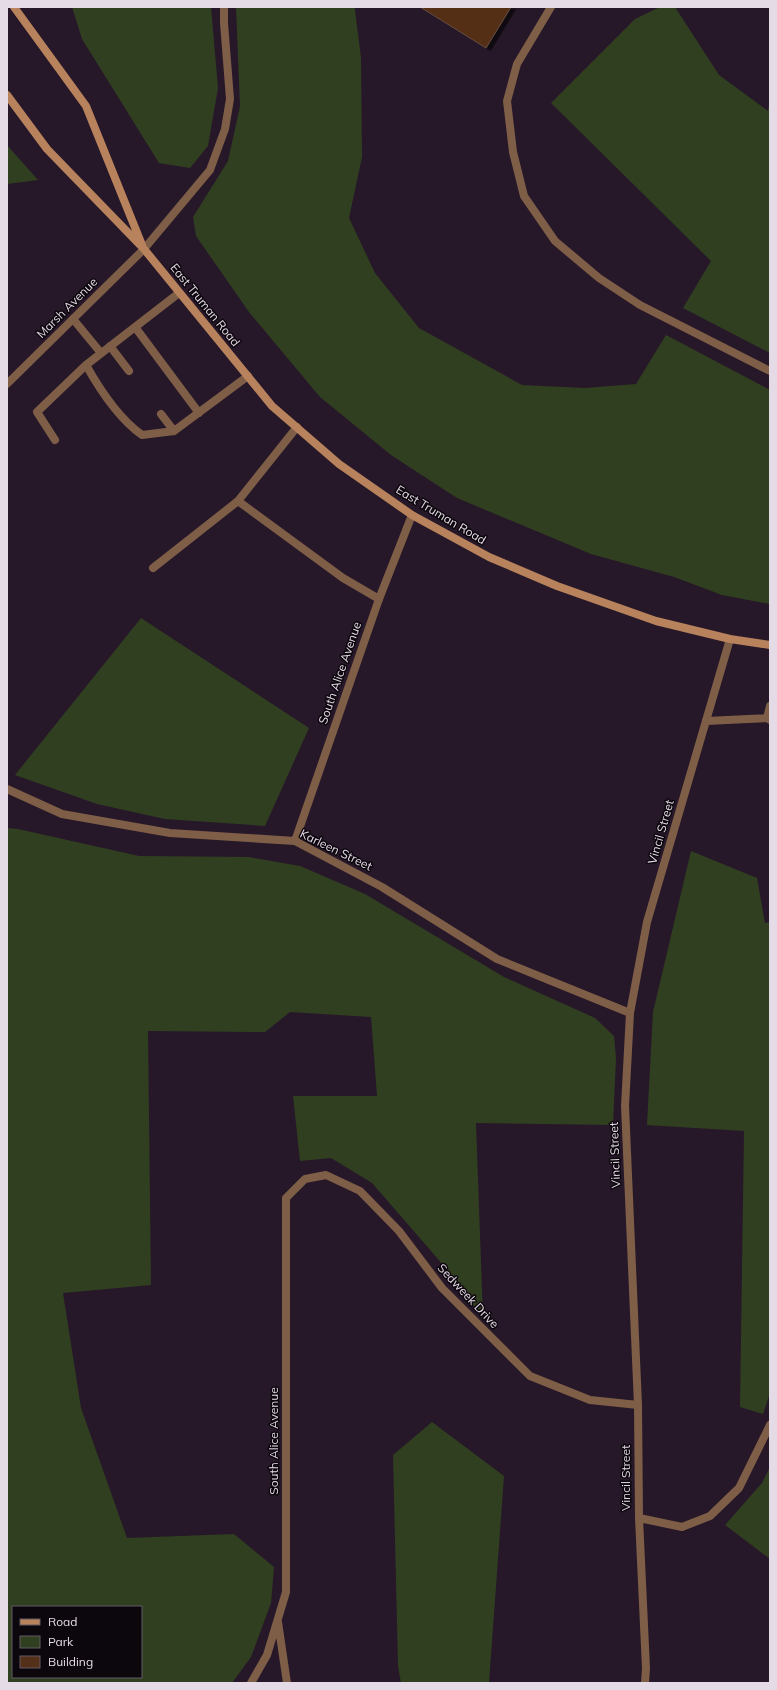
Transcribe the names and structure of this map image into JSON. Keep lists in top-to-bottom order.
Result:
{
  "streets": {
    "main road": ["East Truman Road"],
    "street": [
      "Marsh Avenue",
      "South Alice Avenue",
      "Vincil Street",
      "Karleen Street",
      "Sedweek Drive"
    ]
  },
  "crossings": [
    ["East Truman Road", "Marsh Avenue"],
    ["East Truman Road", "South Alice Avenue"],
    ["East Truman Road", "Vincil Street"],
    ["South Alice Avenue", "Karleen Street"],
    ["South Alice Avenue", "Sedweek Drive"],
    ["Vincil Street", "Karleen Street"],
    ["Vincil Street", "Sedweek Drive"]
  ],
  "legend": ["Road", "Park", "Building"]
}
